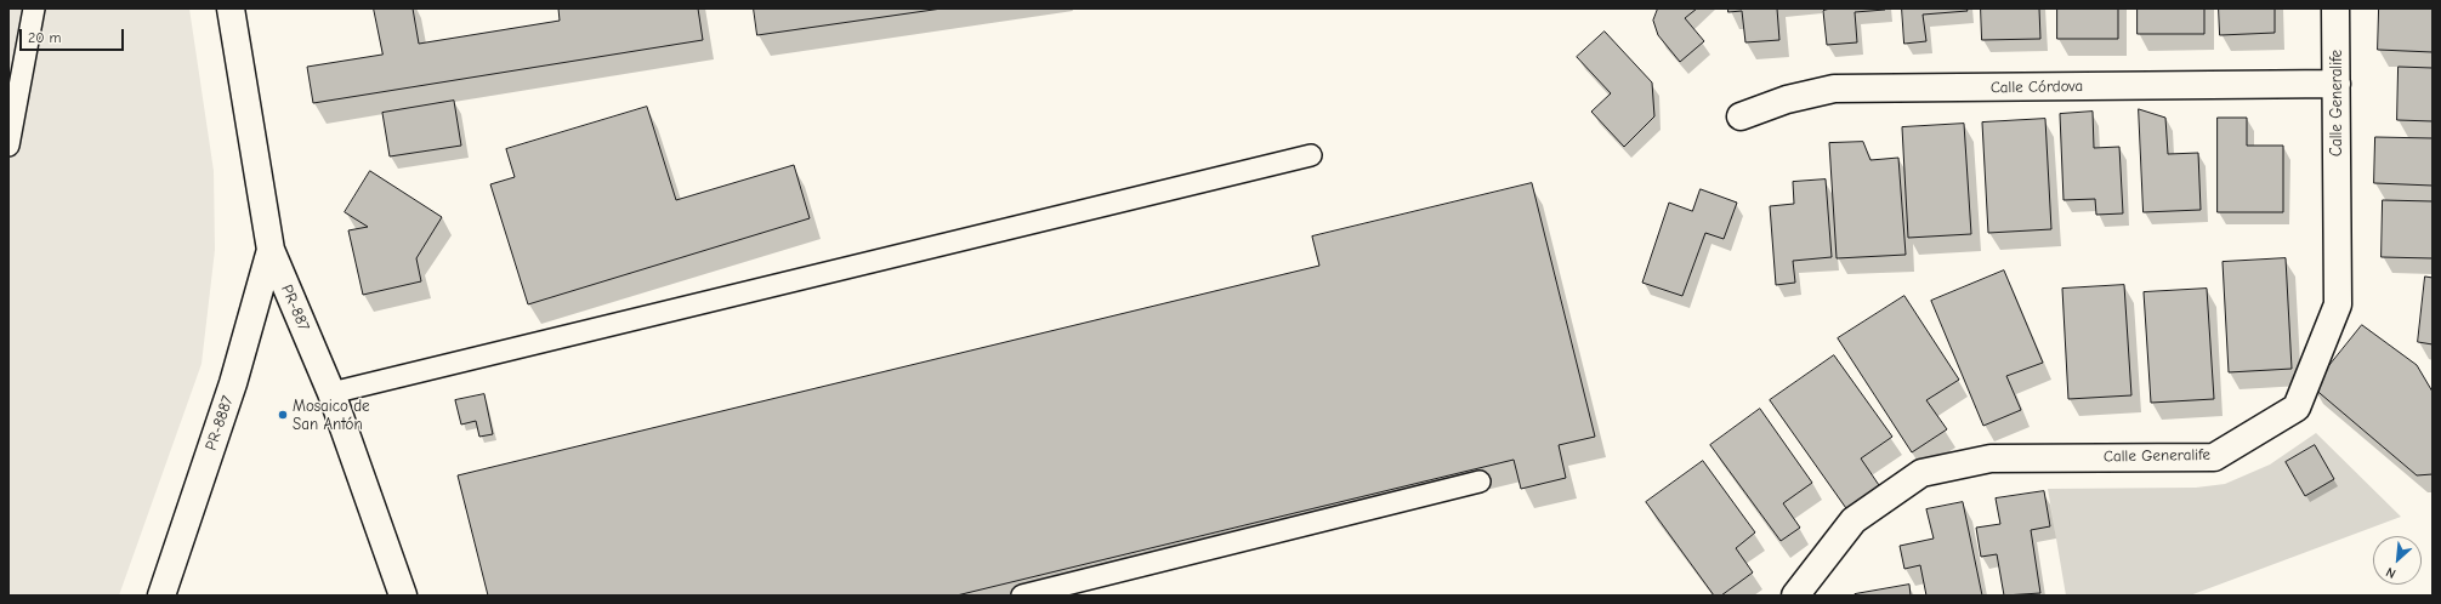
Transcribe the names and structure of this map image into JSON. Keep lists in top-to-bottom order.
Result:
{
  "streets": {
    "street": [
      "Calle Córdova",
      "Calle Generalife",
      "PR-887",
      "PR-8887"
    ]
  },
  "crossings": [
    ["Calle Córdova", "Calle Generalife"],
    ["PR-887", "PR-8887"]
  ],
  "places": ["Mosaico de San Antón"],
  "scale_bar": "20 m",
  "north": "bottom left"
}
